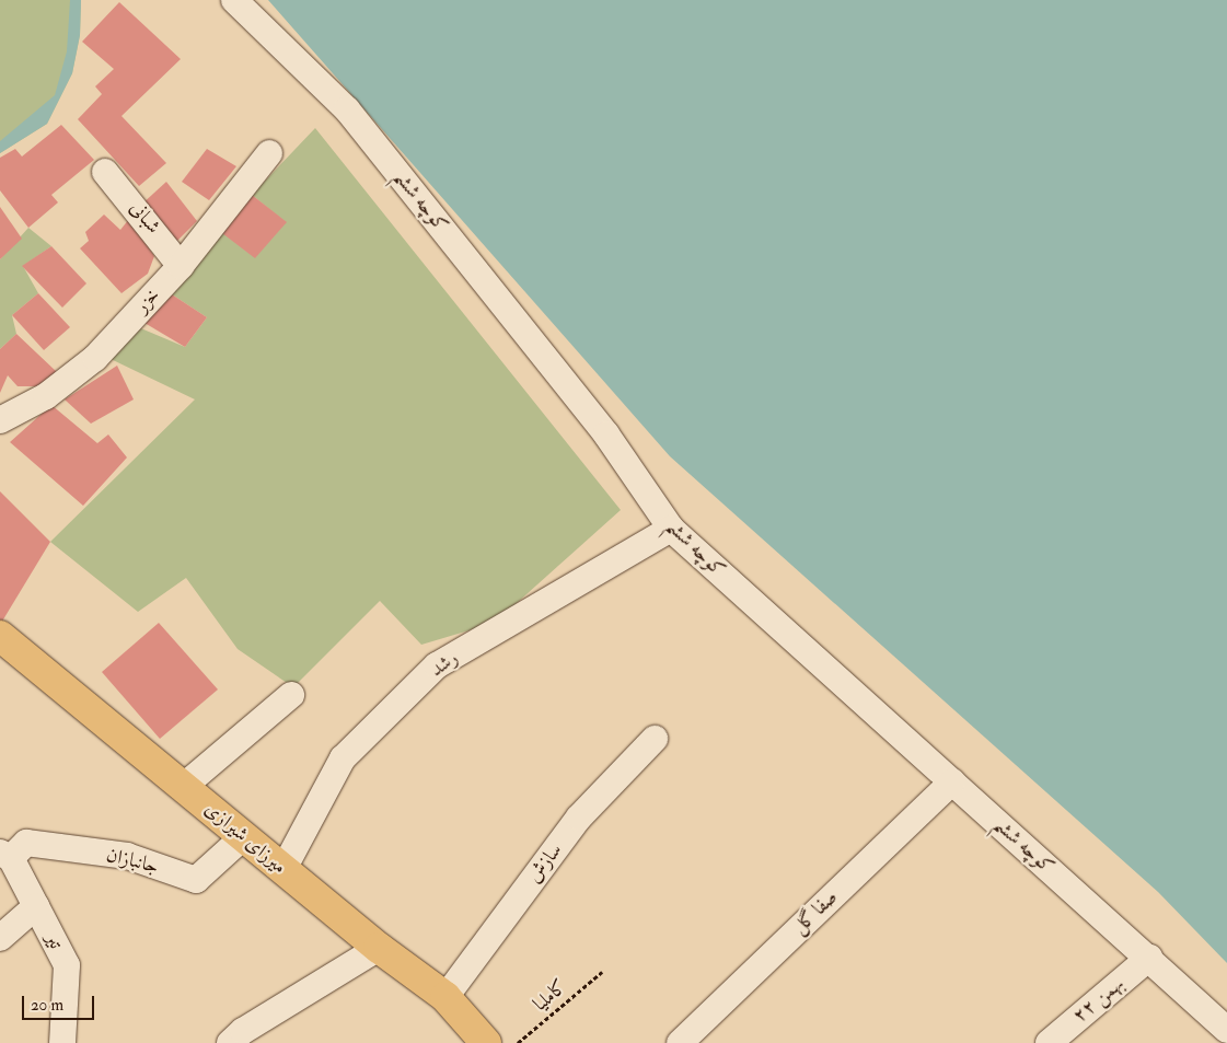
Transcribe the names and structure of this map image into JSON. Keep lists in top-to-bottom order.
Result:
{
  "streets": {
    "main road": ["میرزای شیرازی"],
    "street": [
      "کوچه ششم",
      "شبانی",
      "خزر",
      "رشد",
      "جانبازان",
      "سازش",
      "صفا گل",
      "تیر",
      "۲۲ بهمن"
    ],
    "path": ["کاملیا"]
  },
  "crossings": [
    ["کوچه ششم", "رشد"],
    ["کوچه ششم", "صفا گل"],
    ["کوچه ششم", "۲۲ بهمن"],
    ["شبانی", "خزر"],
    ["رشد", "میرزای شیرازی"],
    ["میرزای شیرازی", "جانبازان"],
    ["میرزای شیرازی", "سازش"],
    ["جانبازان", "تیر"]
  ],
  "scale_bar": "20 m"
}
